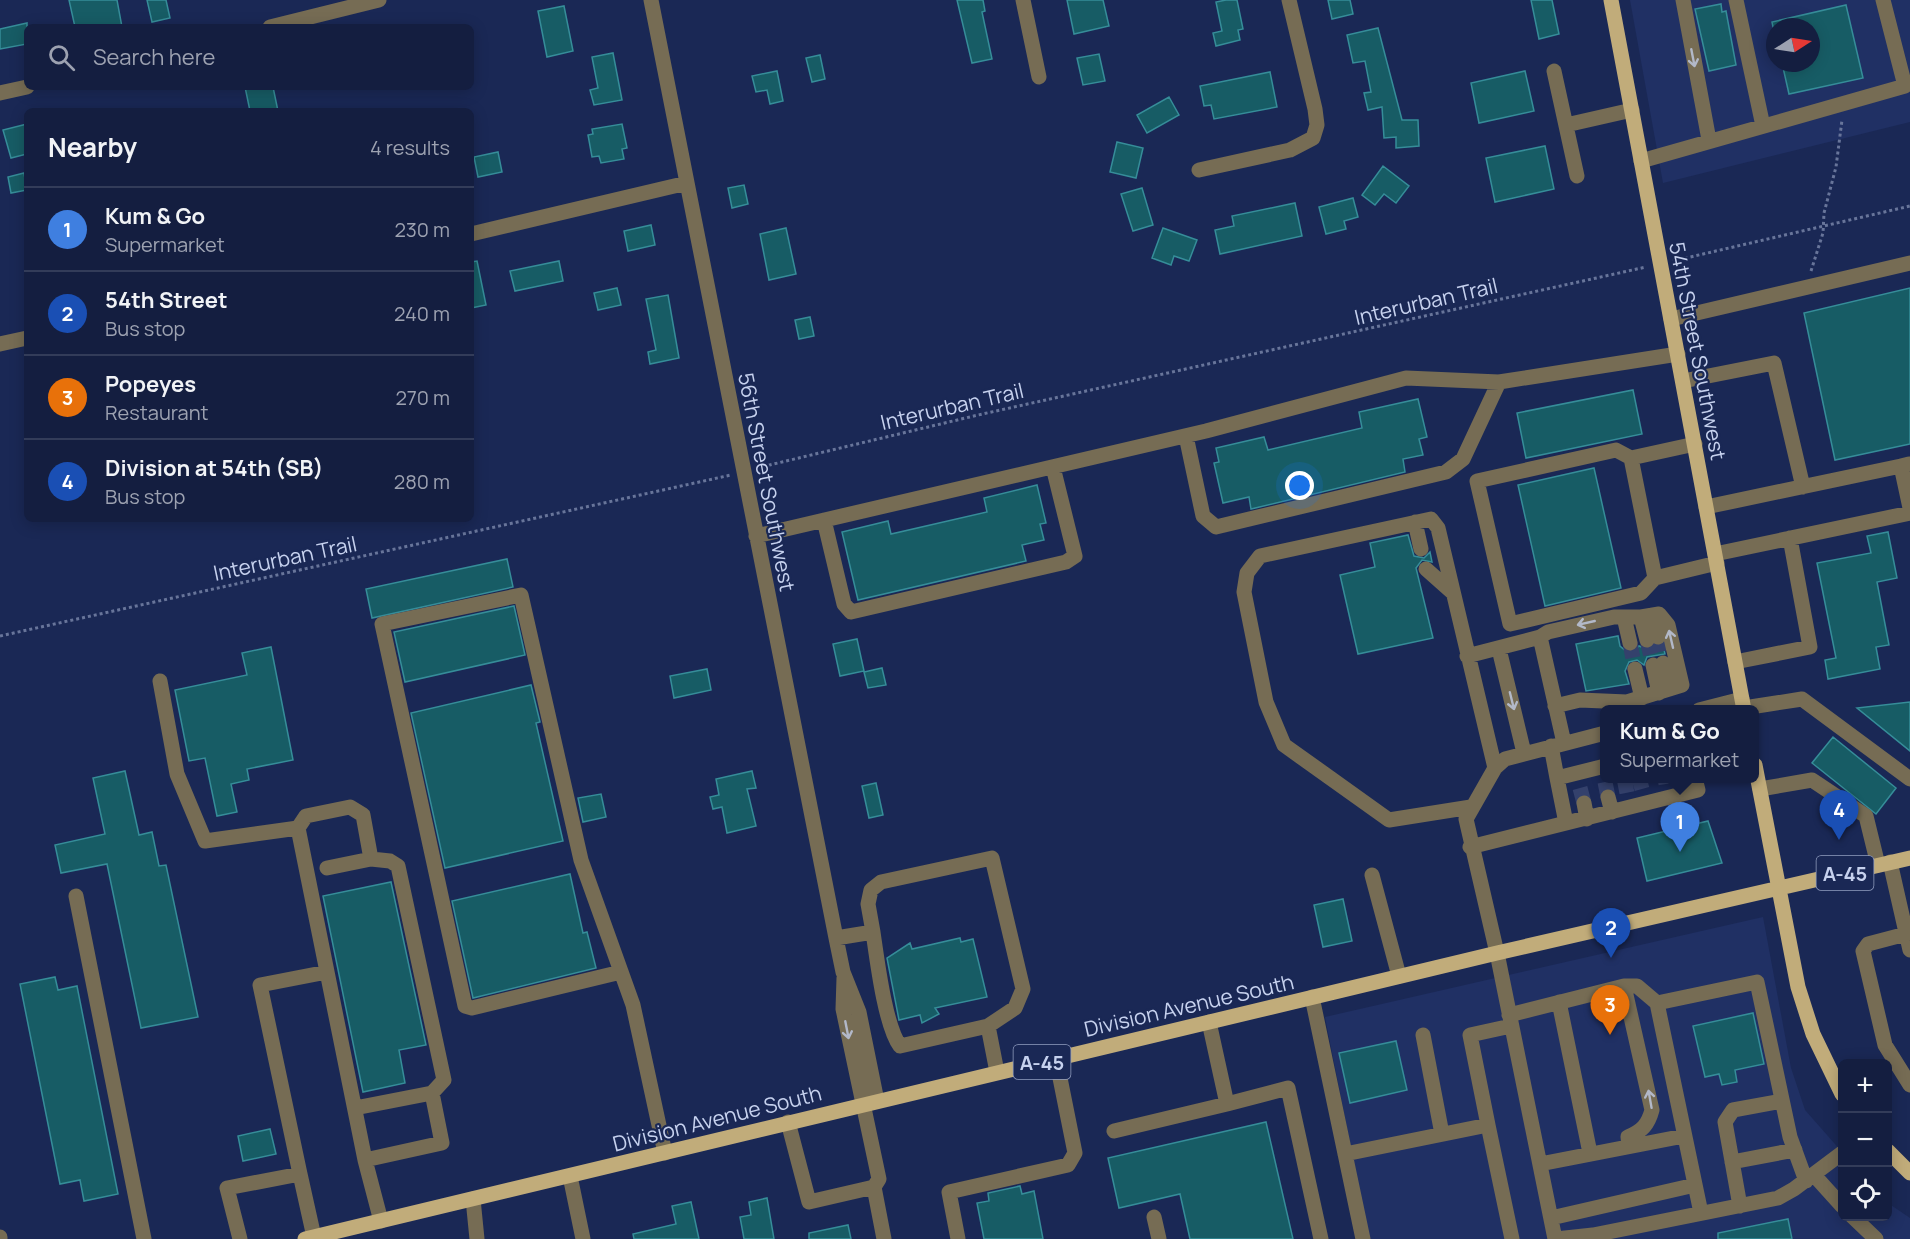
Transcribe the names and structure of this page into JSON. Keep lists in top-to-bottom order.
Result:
{
  "streets": {
    "main road": ["54th Street Southwest", "A-45", "Division Avenue South"],
    "street": ["56th Street Southwest"],
    "path": ["Interurban Trail"]
  },
  "crossings": [
    ["Interurban Trail", "54th Street Southwest"],
    ["Interurban Trail", "56th Street Southwest"],
    ["56th Street Southwest", "Division Avenue South"]
  ],
  "north": "right",
  "page": {
    "search": "Search here",
    "heading": ["Nearby", "4 results"],
    "list": [
      {
        "mark": "1",
        "name": "Kum & Go",
        "note": "Supermarket",
        "value": "230 m"
      },
      {
        "mark": "2",
        "name": "54th Street",
        "note": "Bus stop",
        "value": "240 m"
      },
      {
        "mark": "3",
        "name": "Popeyes",
        "note": "Restaurant",
        "value": "270 m"
      },
      {
        "mark": "4",
        "name": "Division at 54th (SB)",
        "note": "Bus stop",
        "value": "280 m"
      }
    ],
    "popup": ["Kum & Go", "Supermarket"],
    "pins": [
      "4",
      "1",
      "2",
      "3"
    ],
    "map_buttons": ["+", "−"]
  }
}
